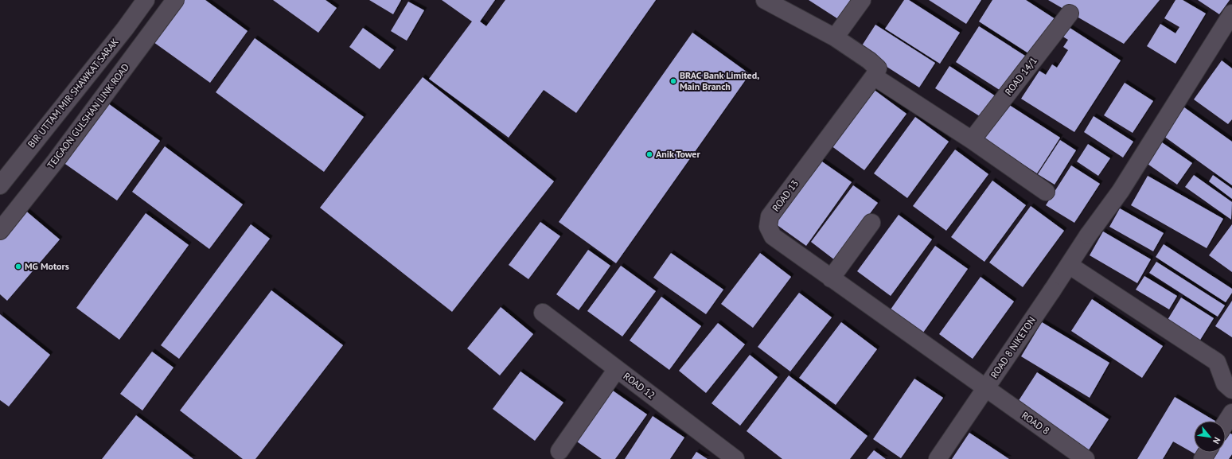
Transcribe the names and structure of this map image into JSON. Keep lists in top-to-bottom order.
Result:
{
  "streets": {
    "street": [
      "ROAD 14/1",
      "BIR UTTAM MIR SHAWKAT SARAK",
      "TEJGAON GULSHAN LINK ROAD",
      "ROAD 13",
      "ROAD 8 NIKETON",
      "ROAD 12",
      "ROAD 8"
    ]
  },
  "crossings": [
    ["ROAD 13", "ROAD 8 NIKETON"],
    ["ROAD 13", "ROAD 8"],
    ["ROAD 8 NIKETON", "ROAD 8"]
  ],
  "places": ["BRAC Bank Limited, Main Branch", "Anik Tower", "MG Motors"],
  "north": "bottom right"
}
